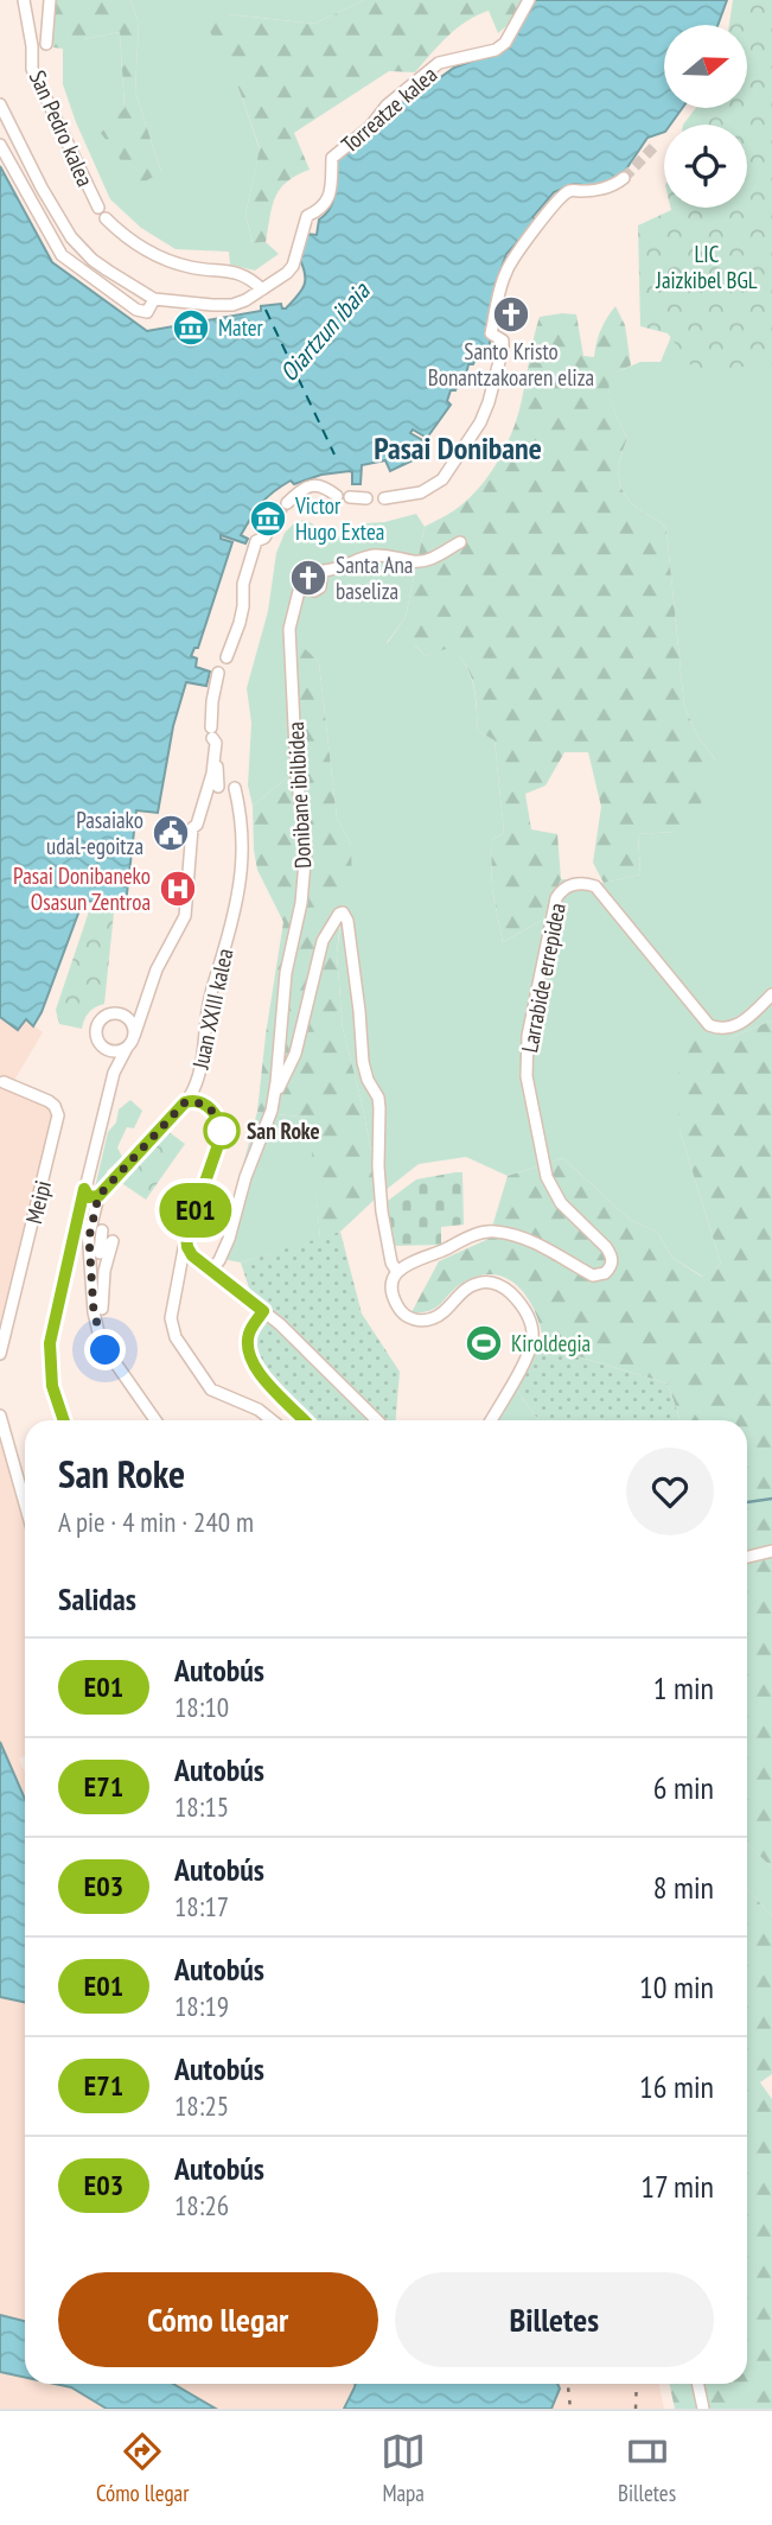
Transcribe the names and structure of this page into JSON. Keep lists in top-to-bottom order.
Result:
{
  "streets": {
    "street": [
      "Torreatze kalea",
      "San Pedro kalea",
      "Donibane ibilbidea",
      "Larrabide errepidea",
      "Juan XXIII kalea",
      "Meipi"
    ]
  },
  "crossings": [
    ["Torreatze kalea", "San Pedro kalea"]
  ],
  "districts": ["Pasai Donibane"],
  "water": ["Oiartzun ibaia"],
  "parks": ["LIC Jaizkibel BGL"],
  "places": {
    "church": ["Santo Kristo Bonantzakoaren eliza", "Santa Ana baseliza"],
    "museum": ["Mater", "Victor Hugo Extea"],
    "public building": ["Pasaiako udal-egoitza"],
    "hospital": ["Pasai Donibaneko Osasun Zentroa"],
    "other": ["San Roke"],
    "sports": ["Kiroldegia"]
  },
  "lines": ["bus line E01"],
  "north": "right",
  "page": {
    "on_map": "E01",
    "heading": [
      ["San Roke", "A pie · 4 min · 240 m"],
      "Salidas"
    ],
    "list": [
      {
        "mark": "E01",
        "name": "Autobús",
        "note": "18:10",
        "value": "1 min"
      },
      {
        "mark": "E71",
        "name": "Autobús",
        "note": "18:15",
        "value": "6 min"
      },
      {
        "mark": "E03",
        "name": "Autobús",
        "note": "18:17",
        "value": "8 min"
      },
      {
        "mark": "E01",
        "name": "Autobús",
        "note": "18:19",
        "value": "10 min"
      },
      {
        "mark": "E71",
        "name": "Autobús",
        "note": "18:25",
        "value": "16 min"
      },
      {
        "mark": "E03",
        "name": "Autobús",
        "note": "18:26",
        "value": "17 min"
      }
    ],
    "buttons": ["Cómo llegar", "Billetes"],
    "tabs": ["Cómo llegar", "Mapa", "Billetes"]
  }
}
